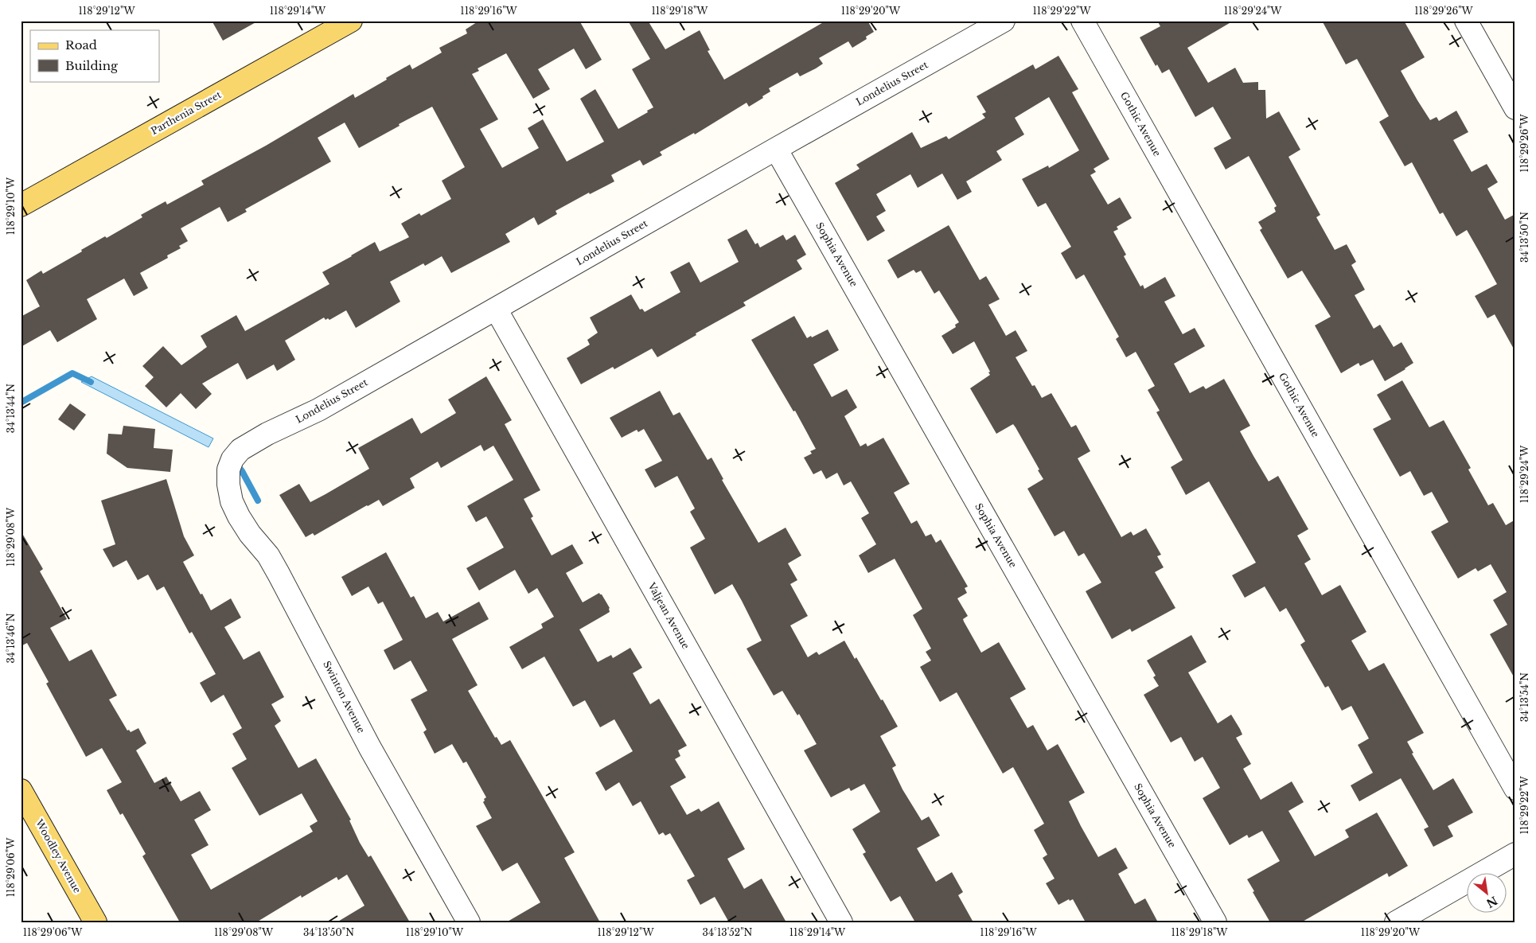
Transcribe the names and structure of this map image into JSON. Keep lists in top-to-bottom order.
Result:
{
  "streets": {
    "main road": ["Parthenia Street", "Woodley Avenue"],
    "street": [
      "Londelius Street",
      "Gothic Avenue",
      "Sophia Avenue",
      "Valjean Avenue",
      "Swinton Avenue"
    ]
  },
  "crossings": [
    ["Londelius Street", "Sophia Avenue"],
    ["Londelius Street", "Valjean Avenue"],
    ["Londelius Street", "Swinton Avenue"]
  ],
  "legend": ["Road", "Building"],
  "north": "bottom right",
  "coordinates": [
    "118°29'12\"W",
    "118°29'14\"W",
    "118°29'16\"W",
    "118°29'18\"W",
    "118°29'20\"W",
    "118°29'22\"W",
    "118°29'24\"W",
    "118°29'26\"W",
    "118°29'10\"W",
    "34°13'50\"N",
    "34°13'44\"N",
    "118°29'08\"W",
    "34°13'46\"N",
    "34°13'54\"N",
    "118°29'06\"W",
    "34°13'52\"N"
  ]
}
